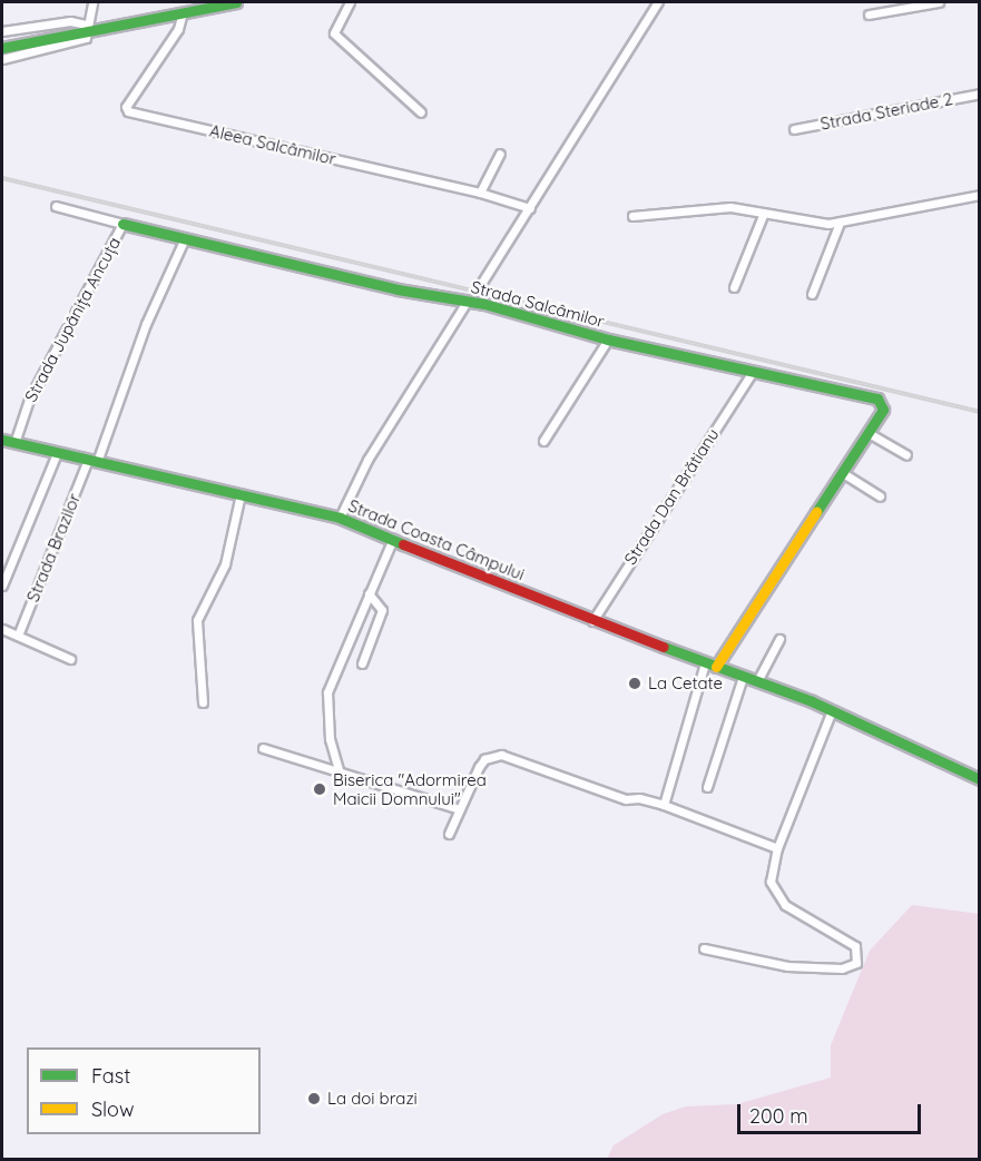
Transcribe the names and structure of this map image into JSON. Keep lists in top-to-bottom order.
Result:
{
  "streets": {
    "street": [
      "Strada Steriade 2",
      "Aleea Salcâmilor",
      "Strada Salcâmilor",
      "Strada Jupânița Ancuța",
      "Strada Dan Brătianu",
      "Strada Coasta Câmpului",
      "Strada Brazilor"
    ]
  },
  "crossings": [
    ["Strada Salcâmilor", "Strada Jupânița Ancuța"],
    ["Strada Salcâmilor", "Strada Dan Brătianu"],
    ["Strada Jupânița Ancuța", "Strada Coasta Câmpului"],
    ["Strada Dan Brătianu", "Strada Coasta Câmpului"],
    ["Strada Coasta Câmpului", "Strada Brazilor"]
  ],
  "places": ["La Cetate", "Biserica \"Adormirea Maicii Domnului\"", "La doi brazi"],
  "legend": ["Fast", "Slow"],
  "scale_bar": "200 m"
}
